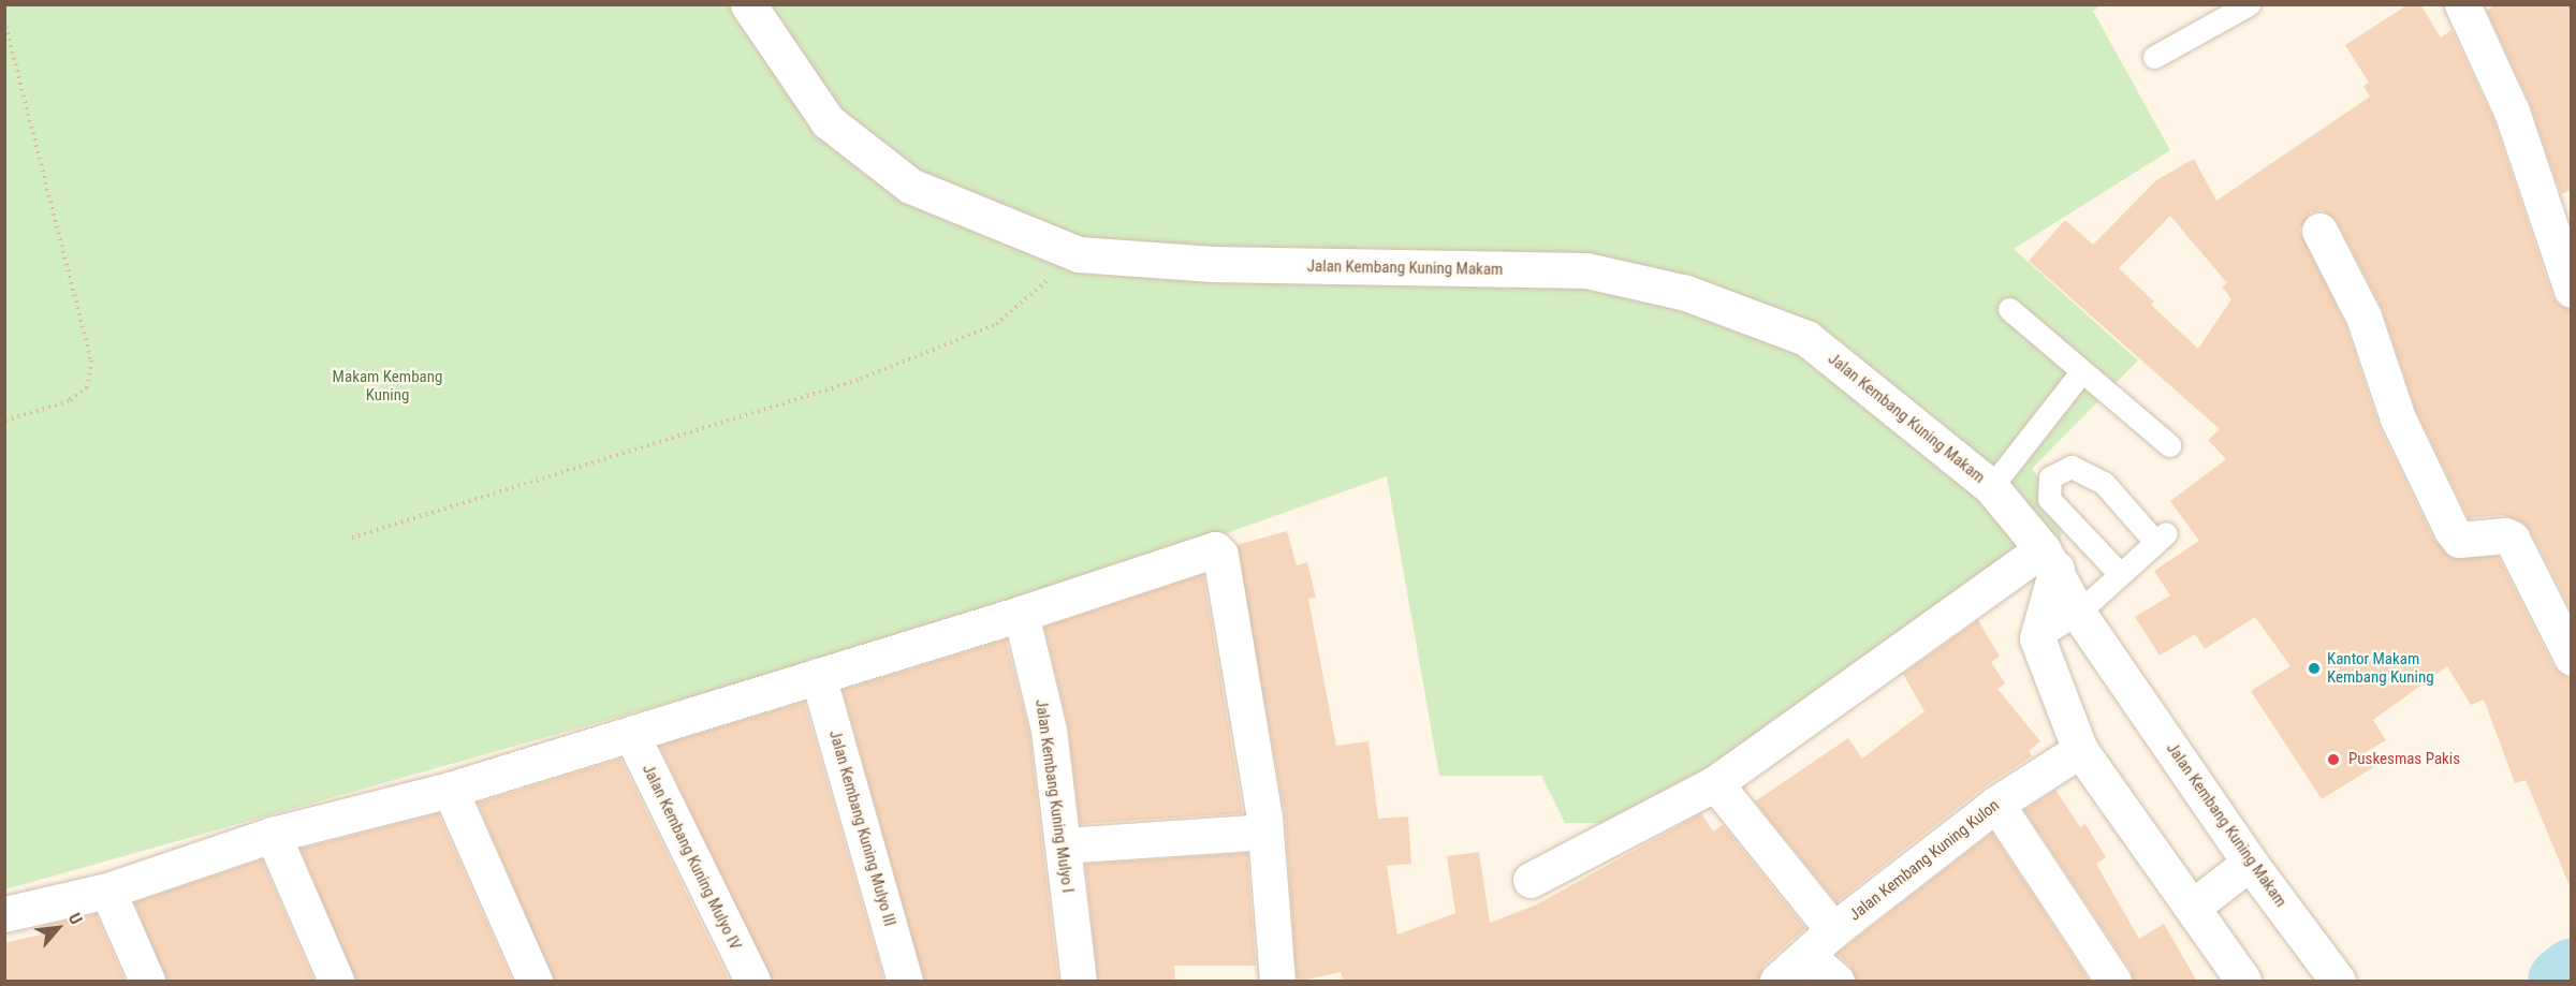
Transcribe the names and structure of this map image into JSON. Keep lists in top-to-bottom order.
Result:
{
  "streets": {
    "street": [
      "Jalan Kembang Kuning Makam",
      "Jalan Kembang Kuning Mulyo I",
      "Jalan Kembang Kuning Mulyo III",
      "Jalan Kembang Kuning Mulyo IV",
      "Jalan Kembang Kuning Kulon"
    ]
  },
  "parks": ["Makam Kembang Kuning"],
  "places": ["Kantor Makam Kembang Kuning", "Puskesmas Pakis"],
  "north": "top right"
}
